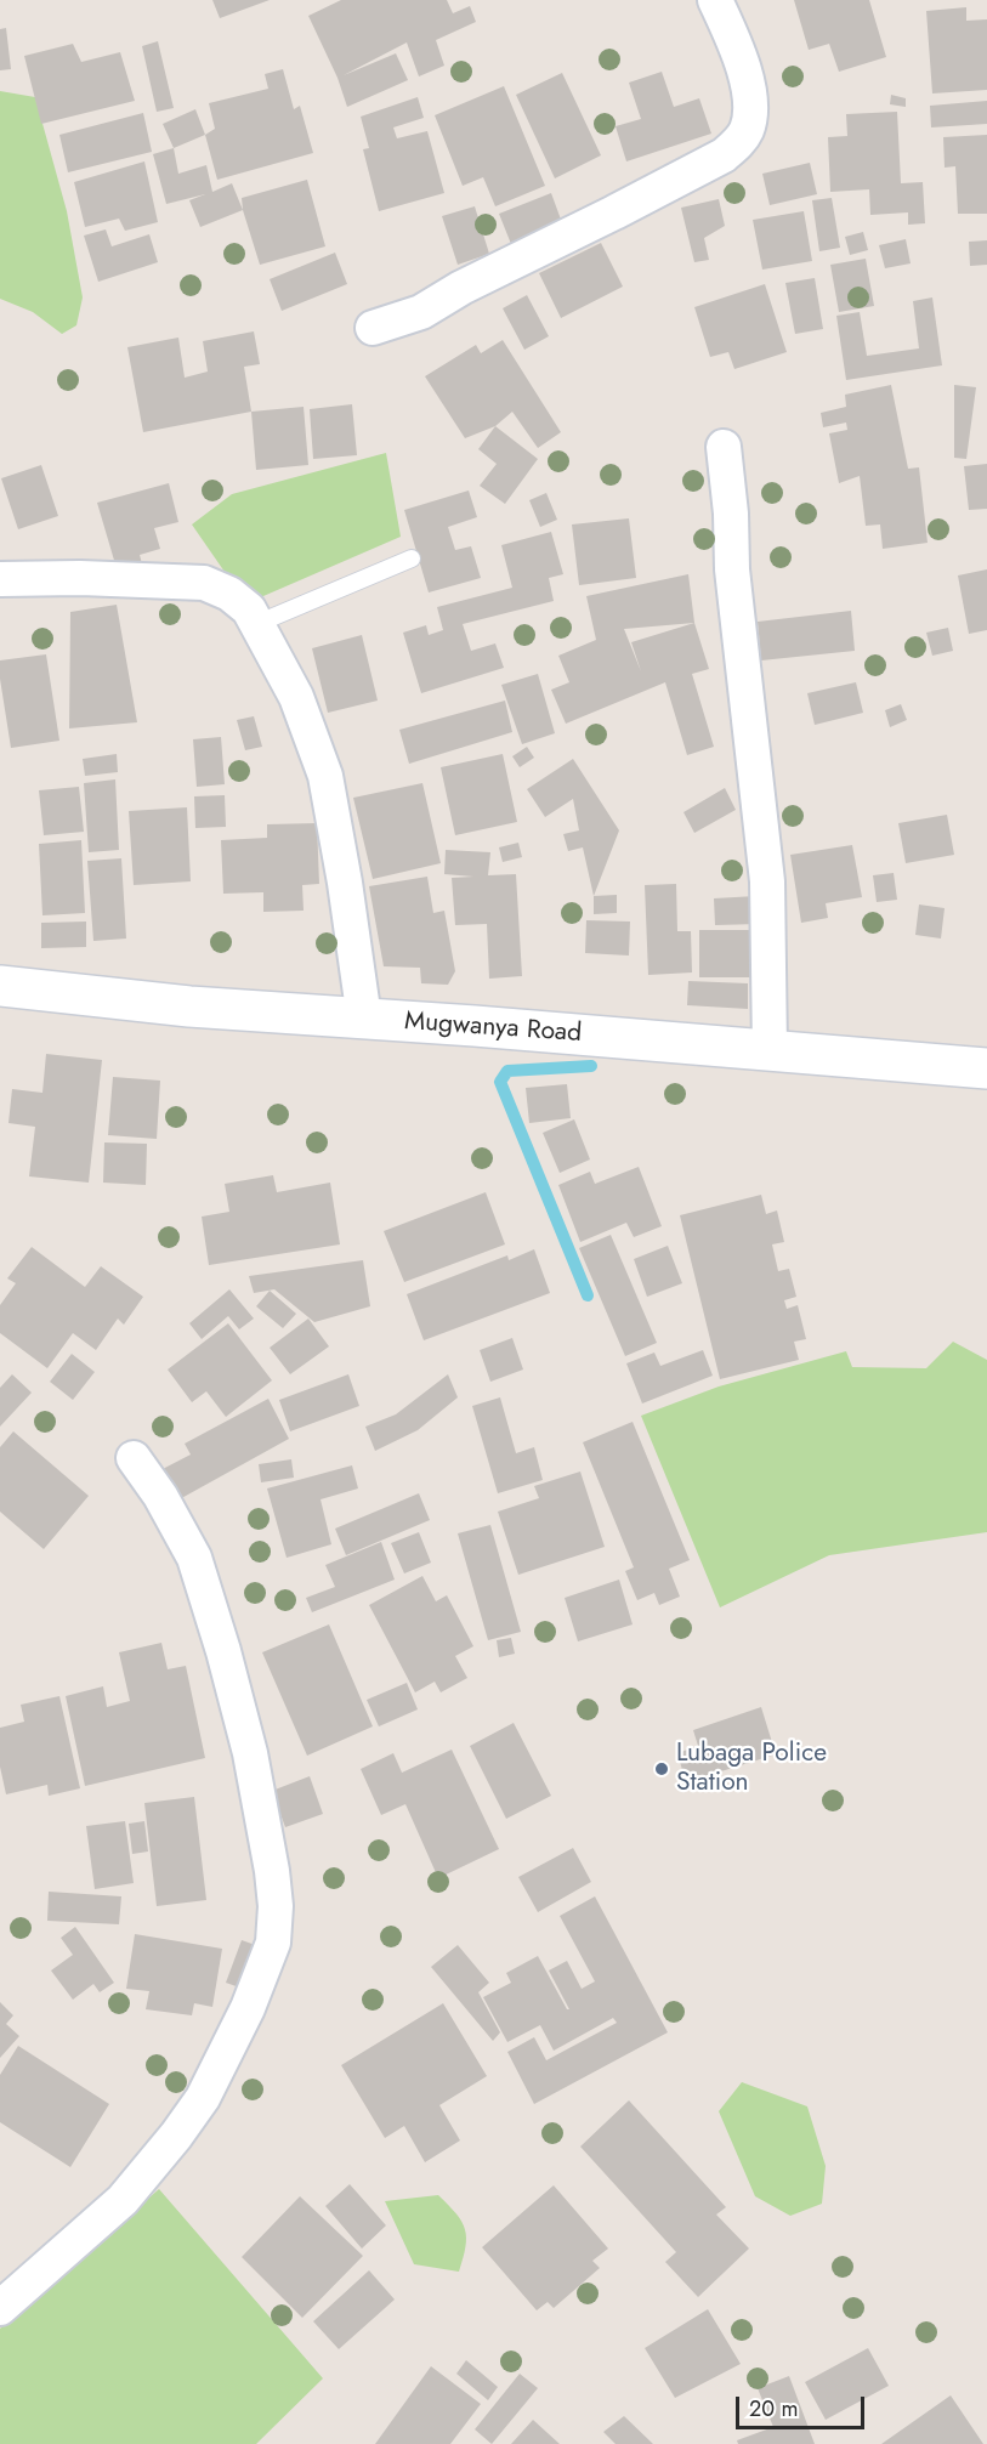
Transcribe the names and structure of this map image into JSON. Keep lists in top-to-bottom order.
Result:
{
  "streets": {
    "street": ["Mugwanya Road"]
  },
  "places": ["Lubaga Police Station"],
  "scale_bar": "20 m"
}
